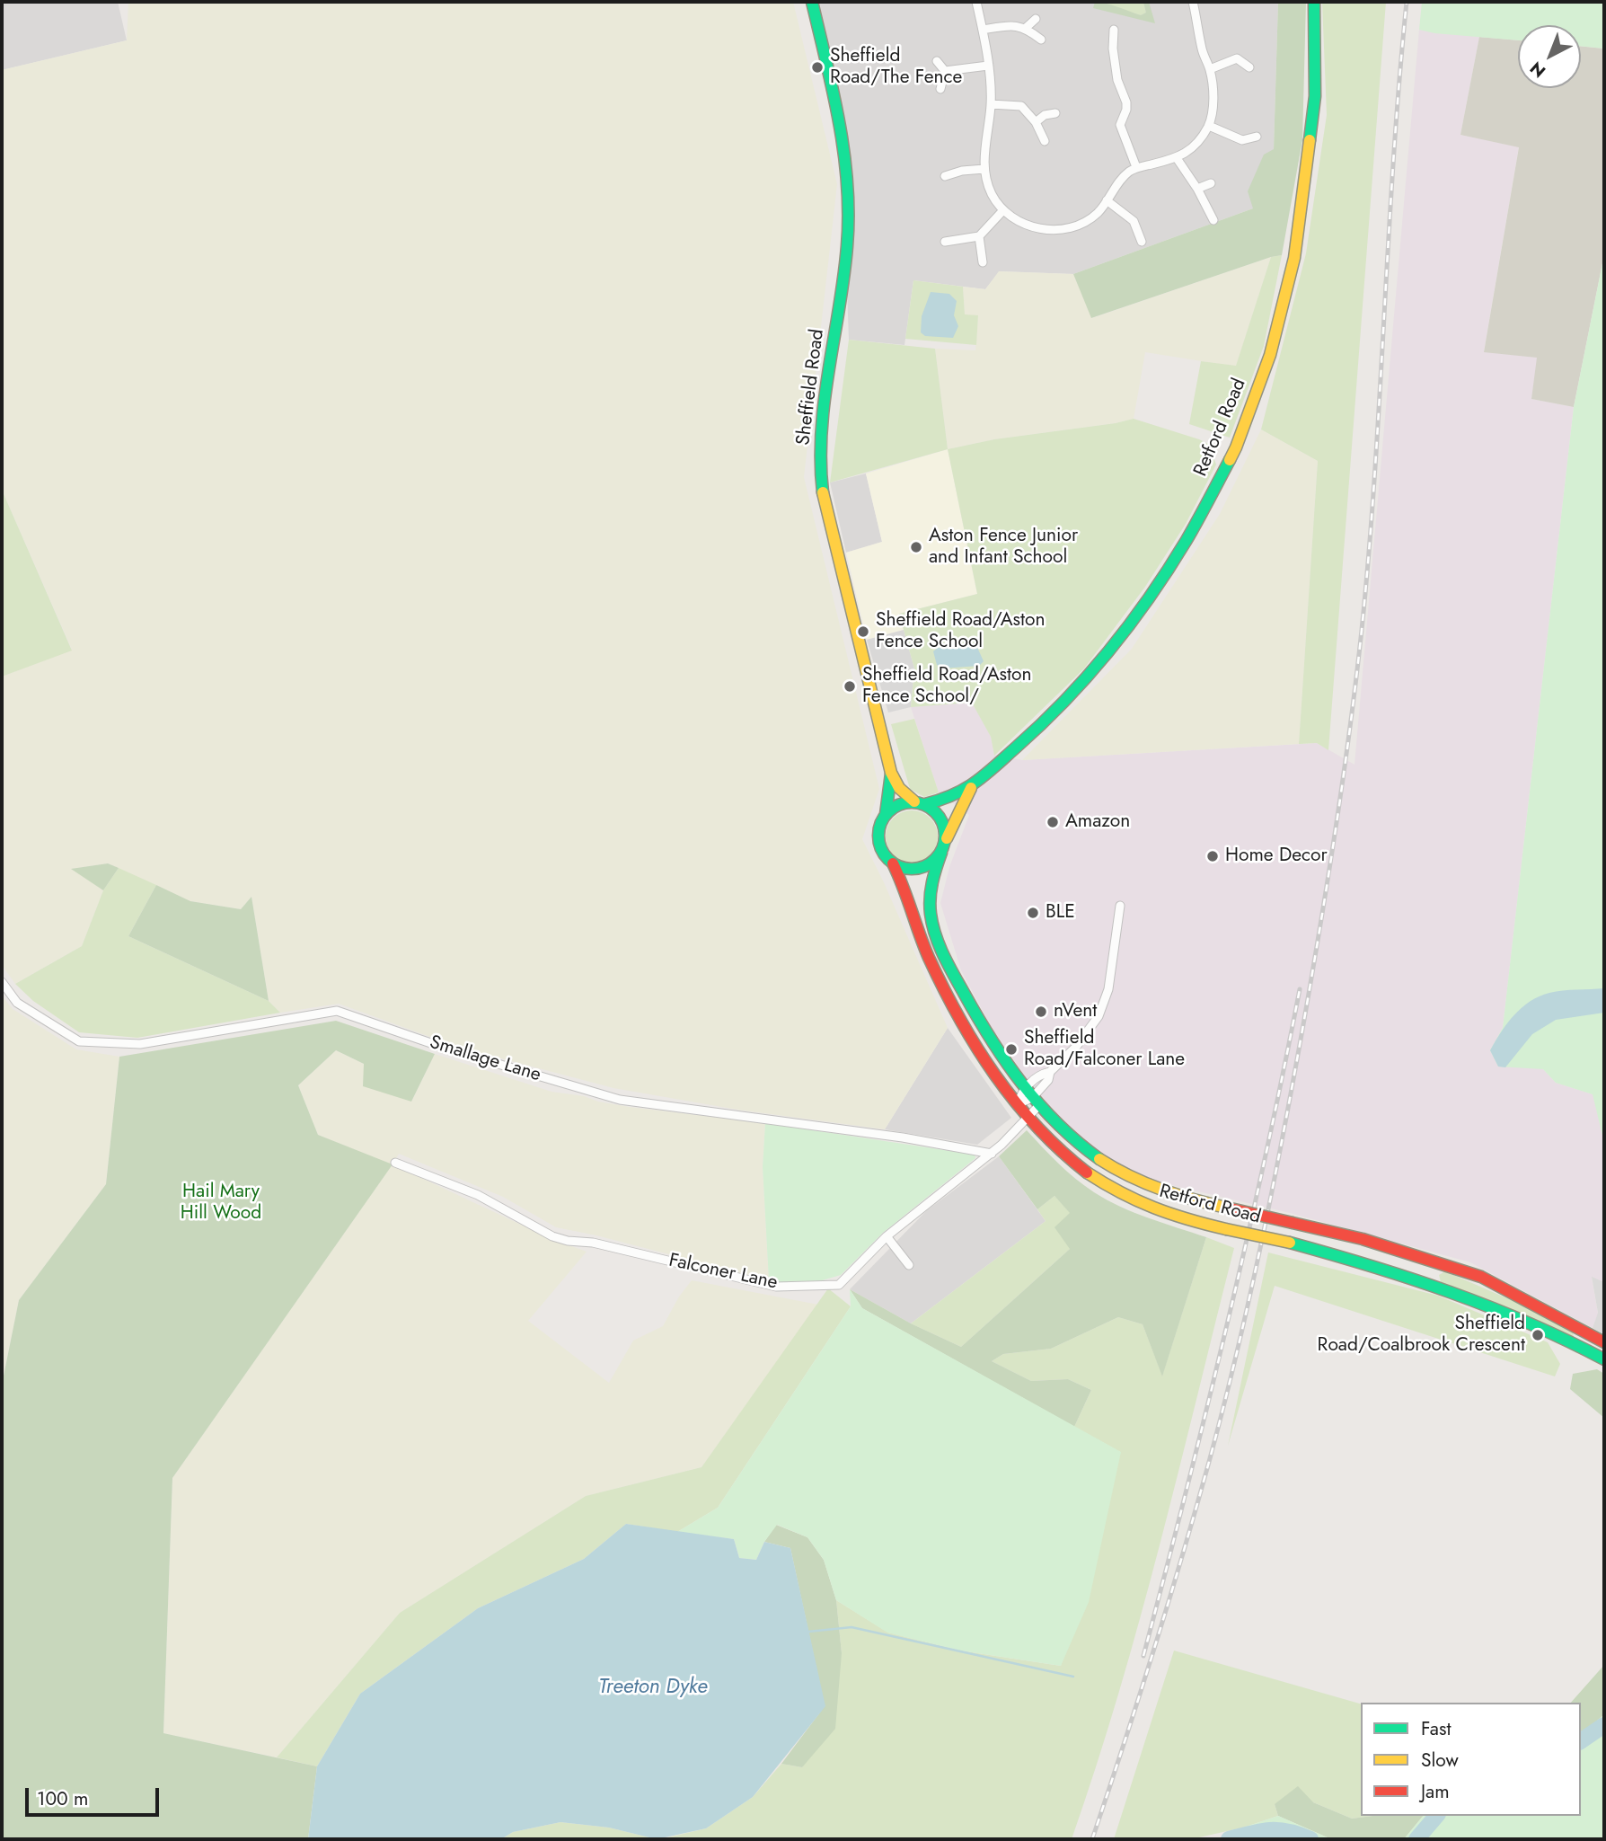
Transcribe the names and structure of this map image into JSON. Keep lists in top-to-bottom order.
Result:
{
  "streets": {
    "main road": ["Sheffield Road", "Retford Road"],
    "street": ["Smallage Lane", "Falconer Lane"]
  },
  "crossings": [
    ["Sheffield Road", "Retford Road"],
    ["Retford Road", "Falconer Lane"],
    ["Smallage Lane", "Falconer Lane"]
  ],
  "water": ["Treeton Dyke"],
  "parks": ["Hail Mary Hill Wood"],
  "places": [
    "Sheffield Road/The Fence",
    "Aston Fence Junior and Infant School",
    "Sheffield Road/Aston Fence School",
    "Sheffield Road/Aston Fence School/",
    "Amazon",
    "Home Decor",
    "BLE",
    "nVent",
    "Sheffield Road/Falconer Lane",
    "Sheffield Road/Coalbrook Crescent"
  ],
  "legend": ["Fast", "Slow", "Jam"],
  "scale_bar": "100 m",
  "north": "bottom left"
}
